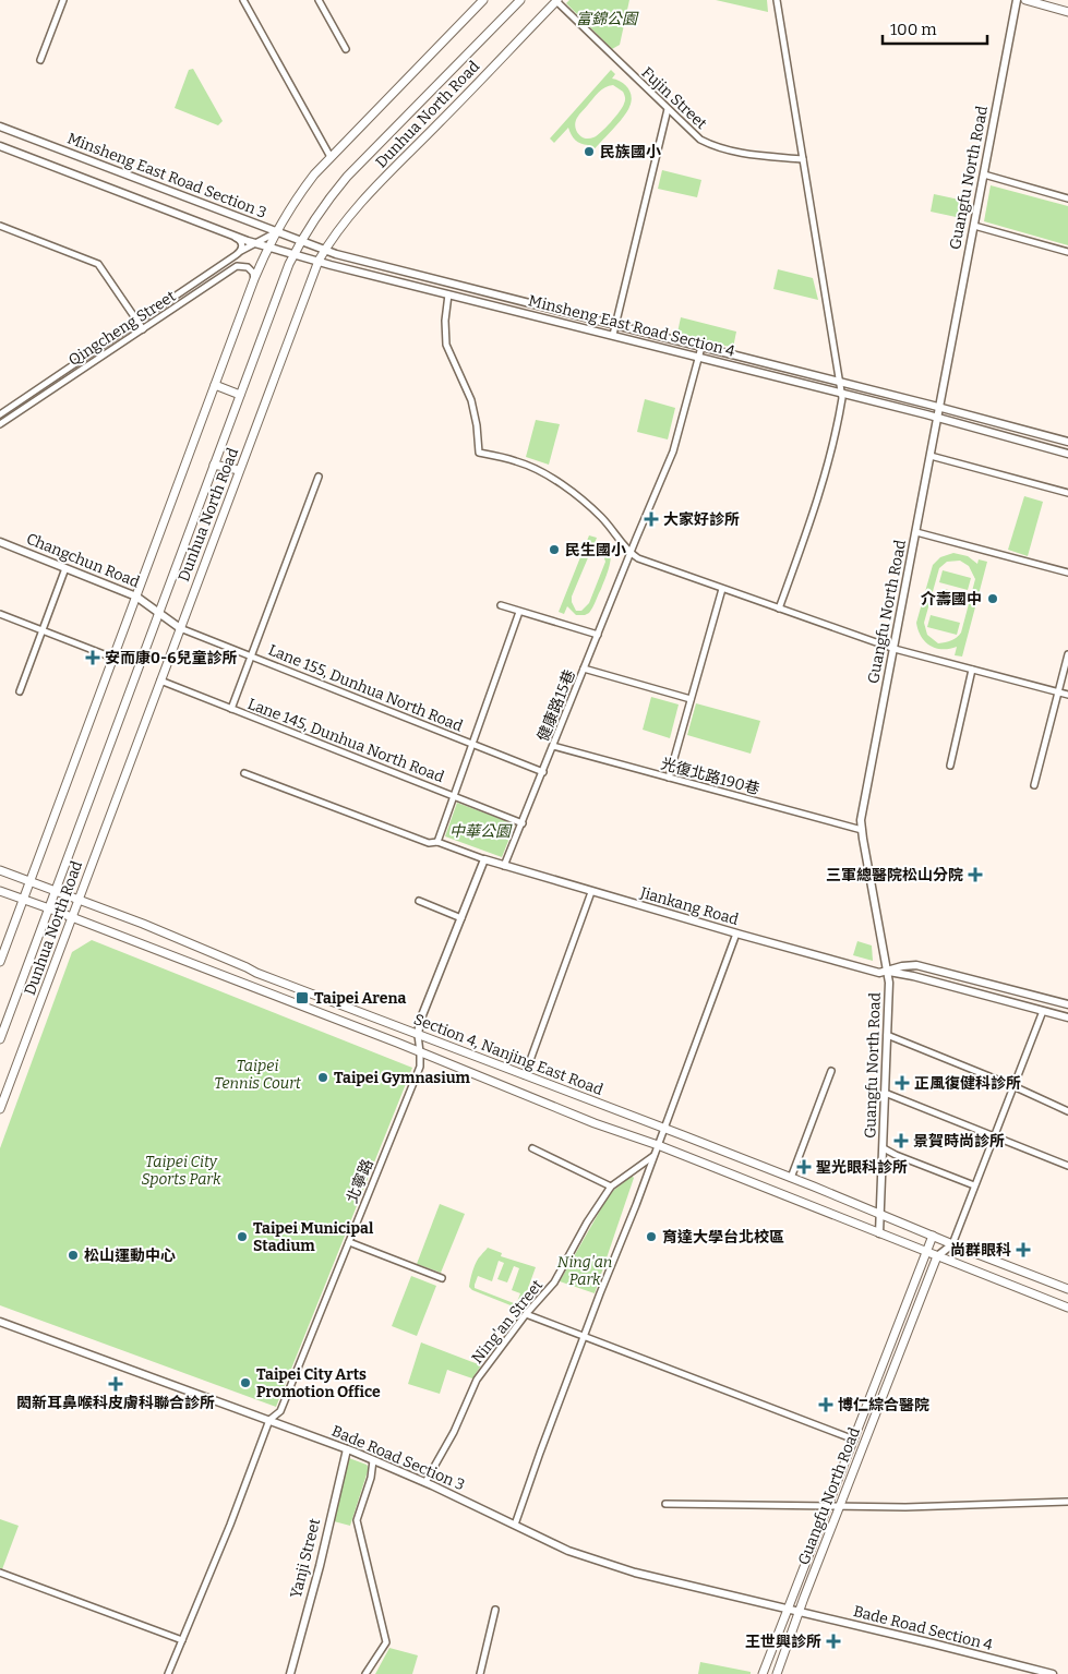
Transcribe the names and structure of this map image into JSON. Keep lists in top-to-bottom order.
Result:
{
  "streets": {
    "main road": ["Dunhua North Road", "Guangfu North Road", "Section 4, Nanjing East Road"],
    "street": [
      "Fujin Street",
      "Minsheng East Road Section 3",
      "Minsheng East Road Section 4",
      "Qingcheng Street",
      "Changchun Road",
      "Lane 155, Dunhua North Road",
      "健康路15巷",
      "Lane 145, Dunhua North Road",
      "光復北路190巷",
      "Jiankang Road",
      "北寧路",
      "Ning'an Street",
      "Bade Road Section 3",
      "Yanji Street",
      "Bade Road Section 4"
    ]
  },
  "crossings": [
    ["Fujin Street", "Dunhua North Road"],
    ["Dunhua North Road", "Minsheng East Road Section 3"],
    ["Dunhua North Road", "Minsheng East Road Section 4"],
    ["Dunhua North Road", "Changchun Road"],
    ["Dunhua North Road", "Lane 155, Dunhua North Road"],
    ["Dunhua North Road", "Lane 145, Dunhua North Road"],
    ["Dunhua North Road", "Section 4, Nanjing East Road"],
    ["Minsheng East Road Section 3", "Minsheng East Road Section 4"],
    ["Minsheng East Road Section 3", "Qingcheng Street"],
    ["Guangfu North Road", "Minsheng East Road Section 4"],
    ["Guangfu North Road", "光復北路190巷"],
    ["Guangfu North Road", "Jiankang Road"],
    ["Guangfu North Road", "Section 4, Nanjing East Road"],
    ["Guangfu North Road", "Bade Road Section 3"],
    ["Guangfu North Road", "Bade Road Section 4"],
    ["Minsheng East Road Section 4", "健康路15巷"],
    ["Changchun Road", "Lane 155, Dunhua North Road"],
    ["Lane 155, Dunhua North Road", "健康路15巷"],
    ["健康路15巷", "Lane 145, Dunhua North Road"],
    ["健康路15巷", "光復北路190巷"],
    ["健康路15巷", "Jiankang Road"],
    ["Section 4, Nanjing East Road", "北寧路"],
    ["北寧路", "Bade Road Section 3"],
    ["Ning'an Street", "Bade Road Section 3"],
    ["Bade Road Section 3", "Yanji Street"],
    ["Bade Road Section 3", "Bade Road Section 4"]
  ],
  "parks": [
    "富錦公園",
    "中華公園",
    "Taipei Tennis Court",
    "Taipei City Sports Park",
    "Ning'an Park"
  ],
  "places": {
    "other": [
      "民族國小",
      "民生國小",
      "介壽國中",
      "Taipei Gymnasium",
      "Taipei Municipal Stadium",
      "育達大學台北校區",
      "松山運動中心",
      "Taipei City Arts Promotion Office"
    ],
    "health": [
      "大家好診所",
      "安而康0-6兒童診所",
      "三軍總醫院松山分院",
      "正風復健科診所",
      "景賀時尚診所",
      "聖光眼科診所",
      "尚群眼科",
      "閎新耳鼻喉科皮膚科聯合診所",
      "博仁綜合醫院",
      "王世興診所"
    ],
    "transit": ["Taipei Arena"]
  },
  "scale_bar": "100 m"
}
